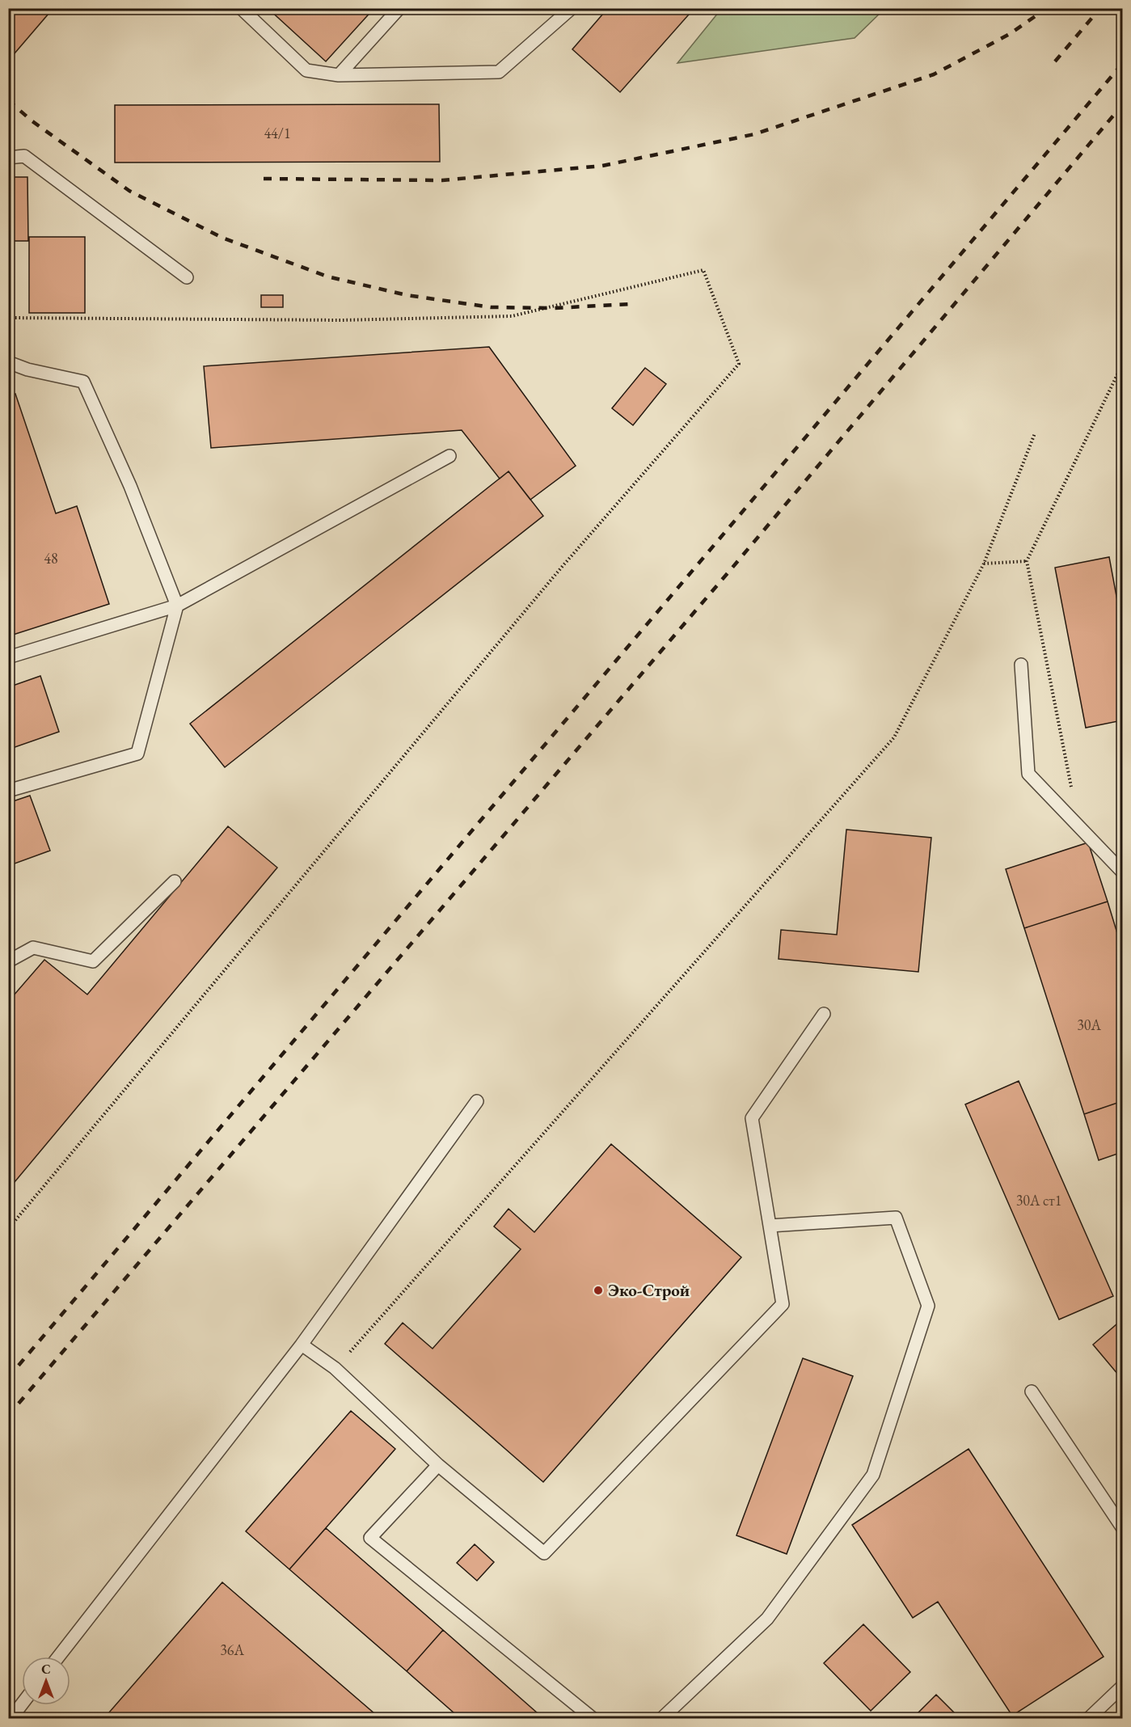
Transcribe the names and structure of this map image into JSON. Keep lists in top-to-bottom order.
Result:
{
  "places": ["Эко-Строй"],
  "house_numbers": [
    "44/1",
    "48",
    "30А",
    "30А ст1",
    "36А"
  ],
  "north": "top"
}
